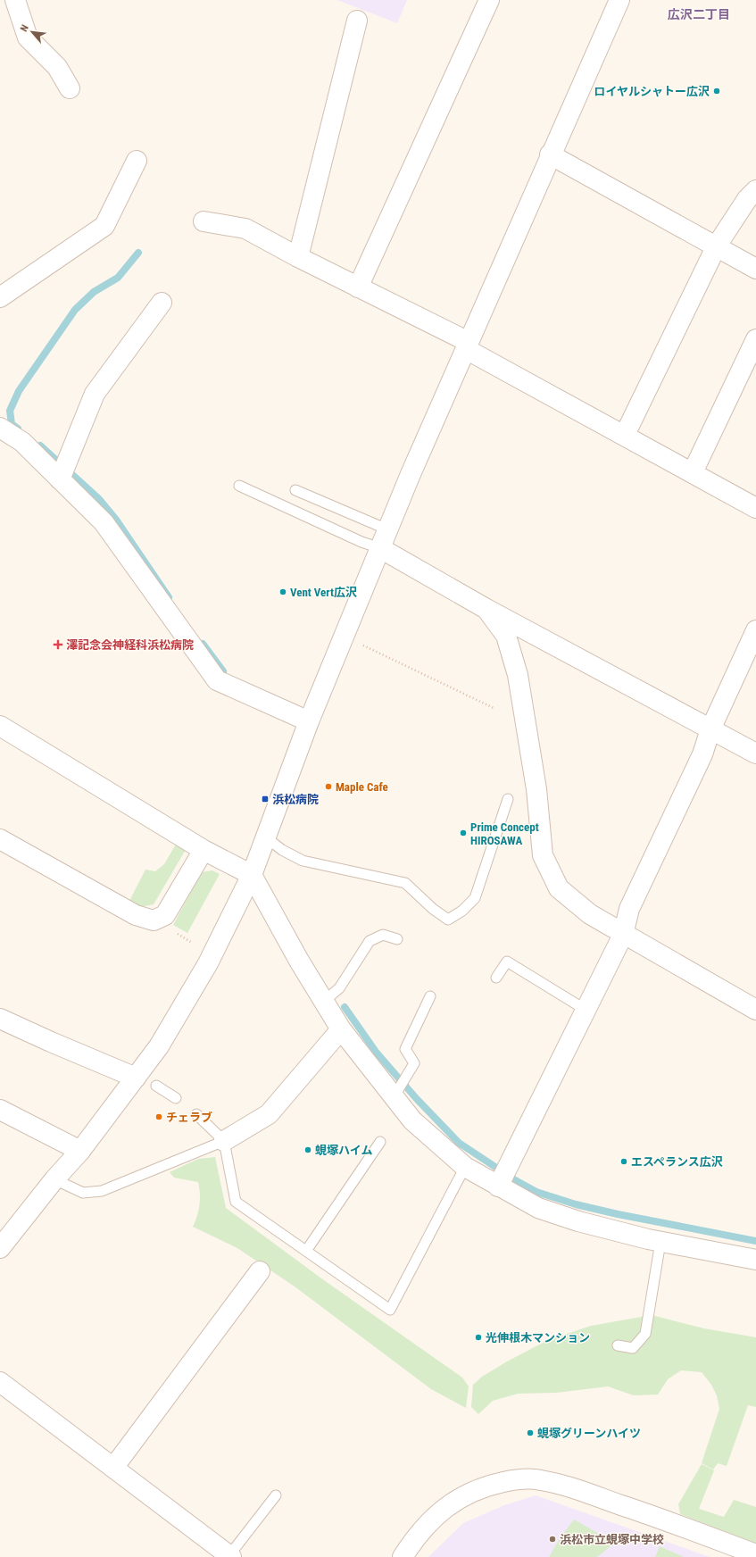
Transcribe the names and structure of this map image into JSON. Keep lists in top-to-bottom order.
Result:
{
  "districts": ["広沢二丁目"],
  "places": {
    "other": [
      "ロイヤルシャトー広沢",
      "Vent Vert広沢",
      "Maple Cafe",
      "Prime Concept HIROSAWA",
      "チェラブ",
      "蜆塚ハイム",
      "エスペランス広沢",
      "光伸根木マンション",
      "蜆塚グリーンハイツ",
      "浜松市立蜆塚中学校"
    ],
    "health": ["澤記念会神経科浜松病院"],
    "transit": ["浜松病院"]
  },
  "north": "top left"
}
